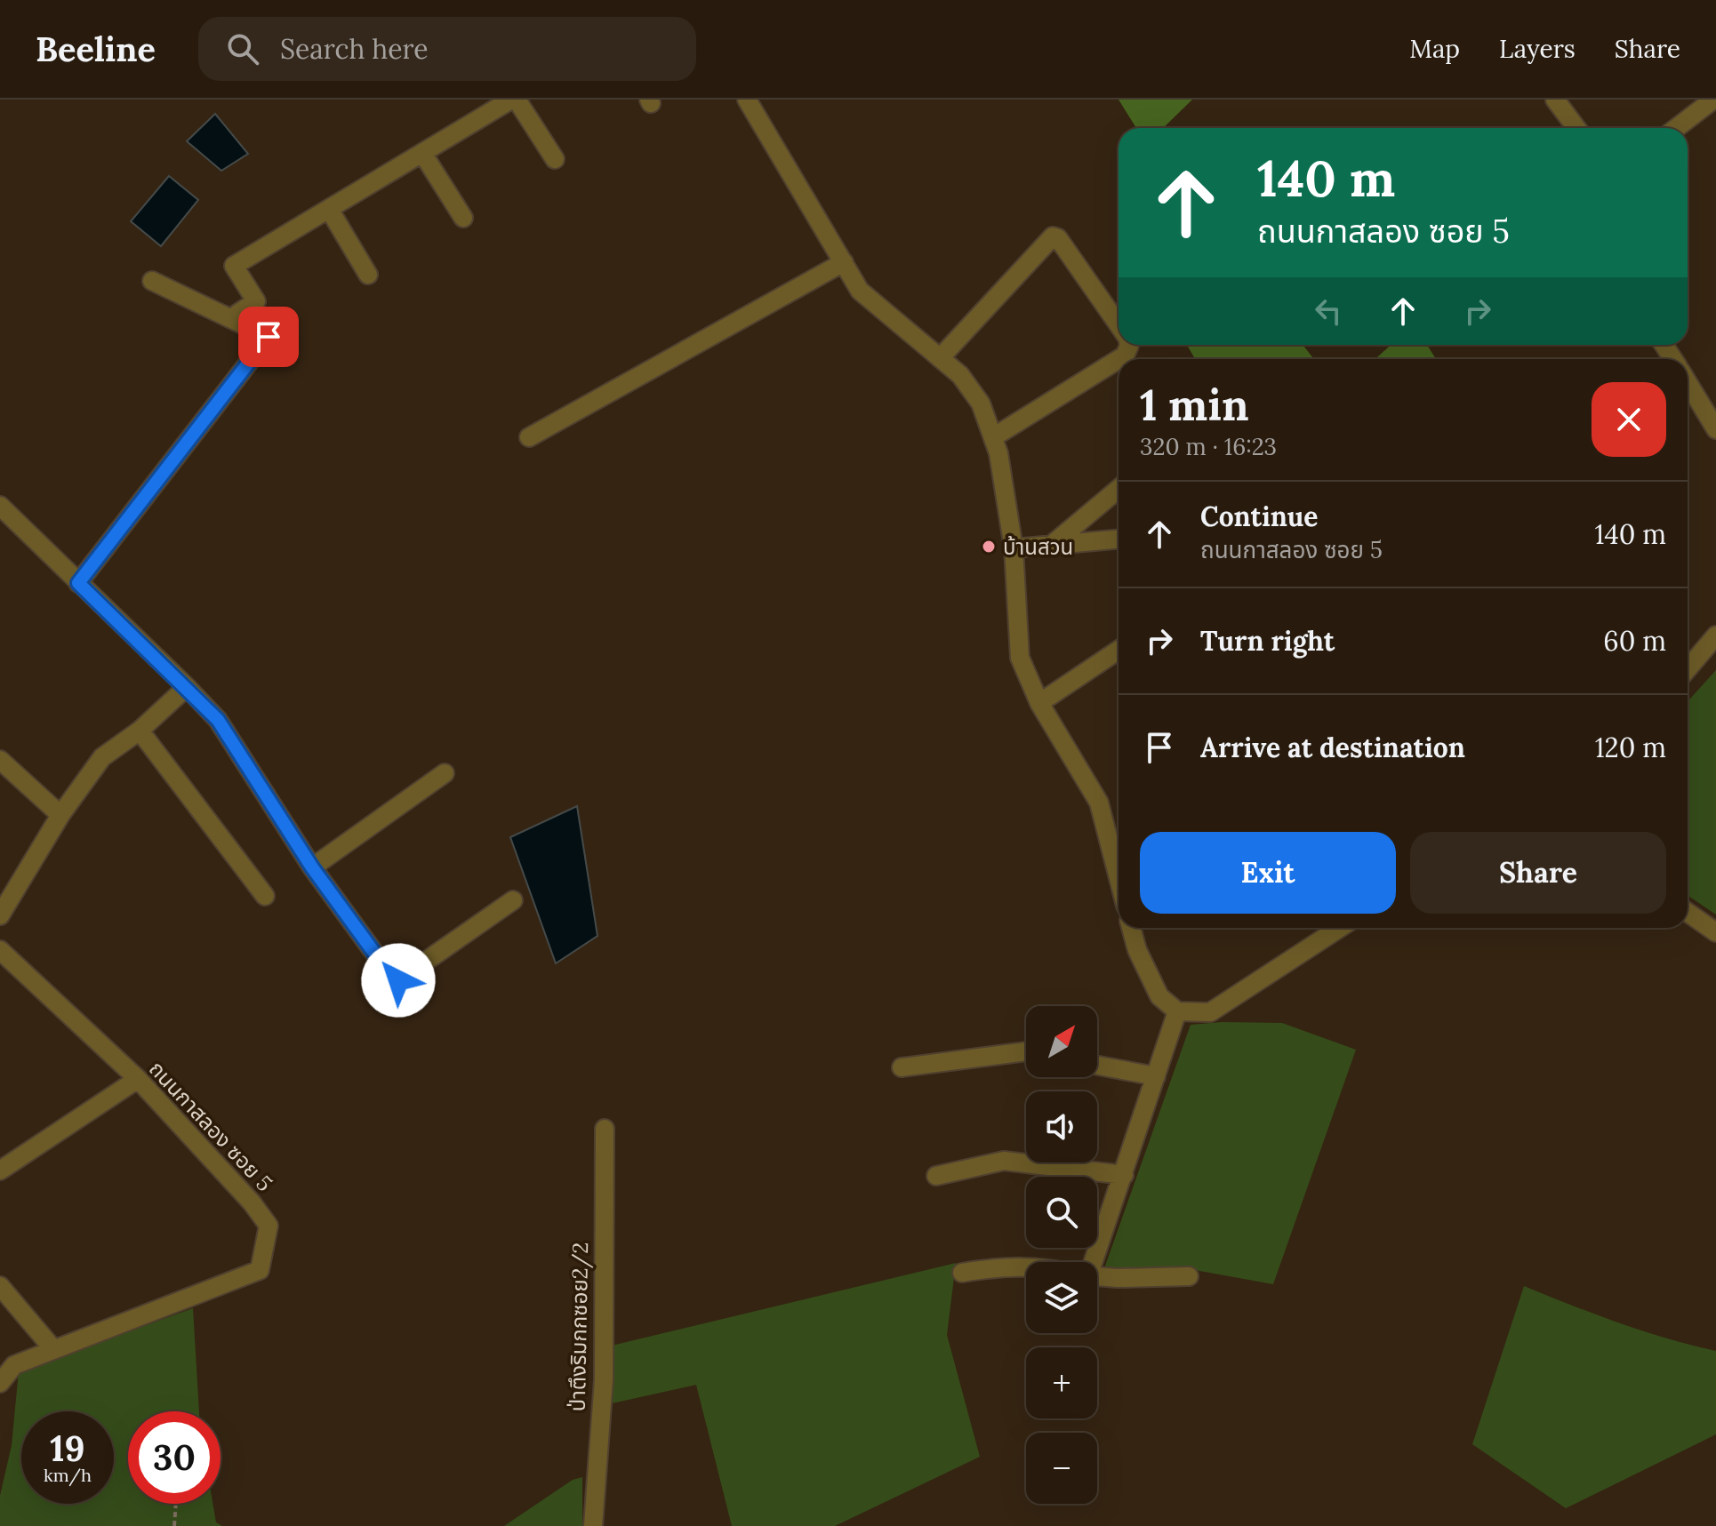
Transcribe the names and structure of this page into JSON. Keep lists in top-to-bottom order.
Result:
{
  "streets": {
    "street": ["ถนนกาสลอง ซอย 5", "ป่าตึงริมกกซอย2/2"]
  },
  "places": ["บ้านสวน"],
  "north": "top right",
  "page": {
    "header": "Beeline",
    "search": "Search here",
    "nav": ["Map", "Layers", "Share"],
    "turn": ["140 m", "ถนนกาสลอง ซอย 5"],
    "heading": ["1 min", "320 m · 16:23"],
    "list": [
      {
        "name": "Continue",
        "note": "ถนนกาสลอง ซอย 5",
        "value": "140 m"
      },
      {
        "name": "Turn right",
        "value": "60 m"
      },
      {
        "name": "Arrive at destination",
        "value": "120 m"
      }
    ],
    "buttons": ["Exit", "Share"],
    "map_buttons": ["+", "−"],
    "speed": "19 km/h",
    "limit": "30"
  }
}
